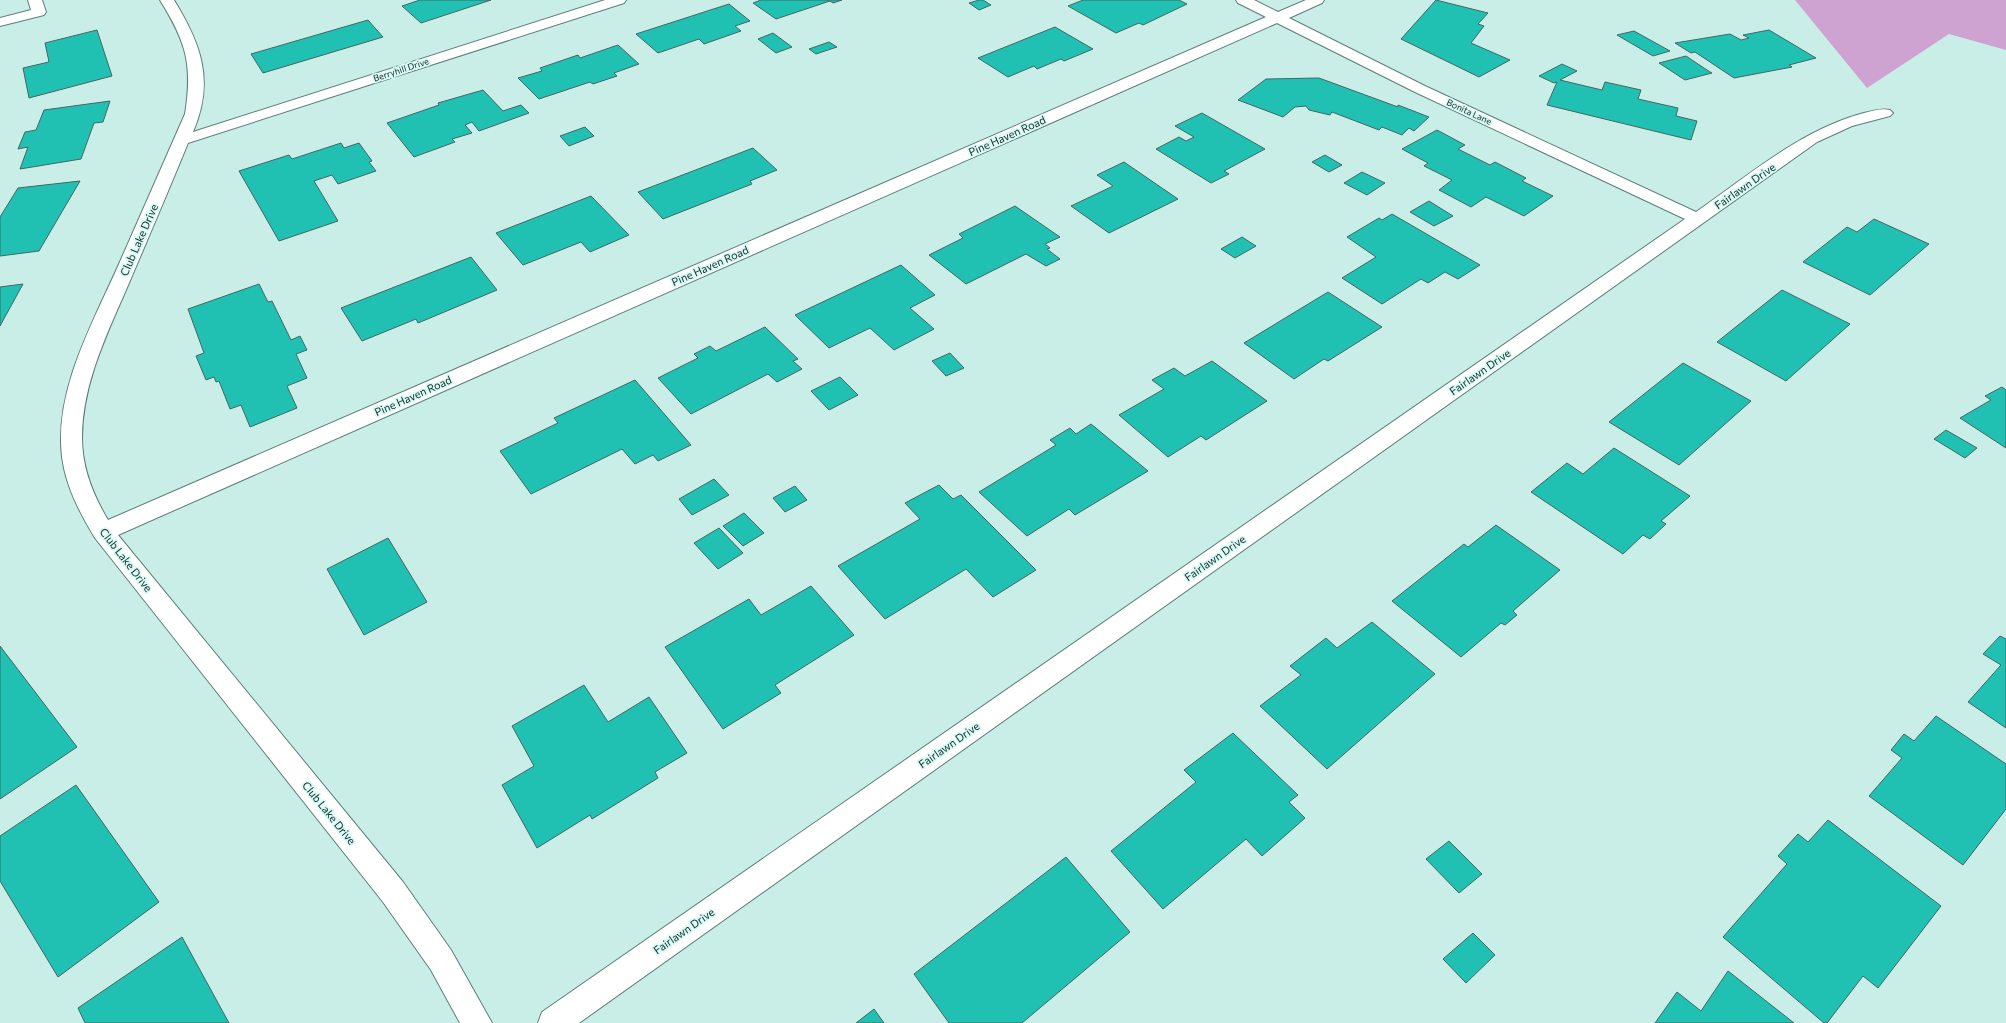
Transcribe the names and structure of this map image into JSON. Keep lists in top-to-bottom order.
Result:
{
  "streets": {
    "street": [
      "Berryhill Drive",
      "Bonita Lane",
      "Pine Haven Road",
      "Fairlawn Drive",
      "Club Lake Drive"
    ]
  },
  "crossings": [
    ["Berryhill Drive", "Club Lake Drive"],
    ["Bonita Lane", "Pine Haven Road"],
    ["Bonita Lane", "Fairlawn Drive"],
    ["Pine Haven Road", "Club Lake Drive"]
  ]
}
